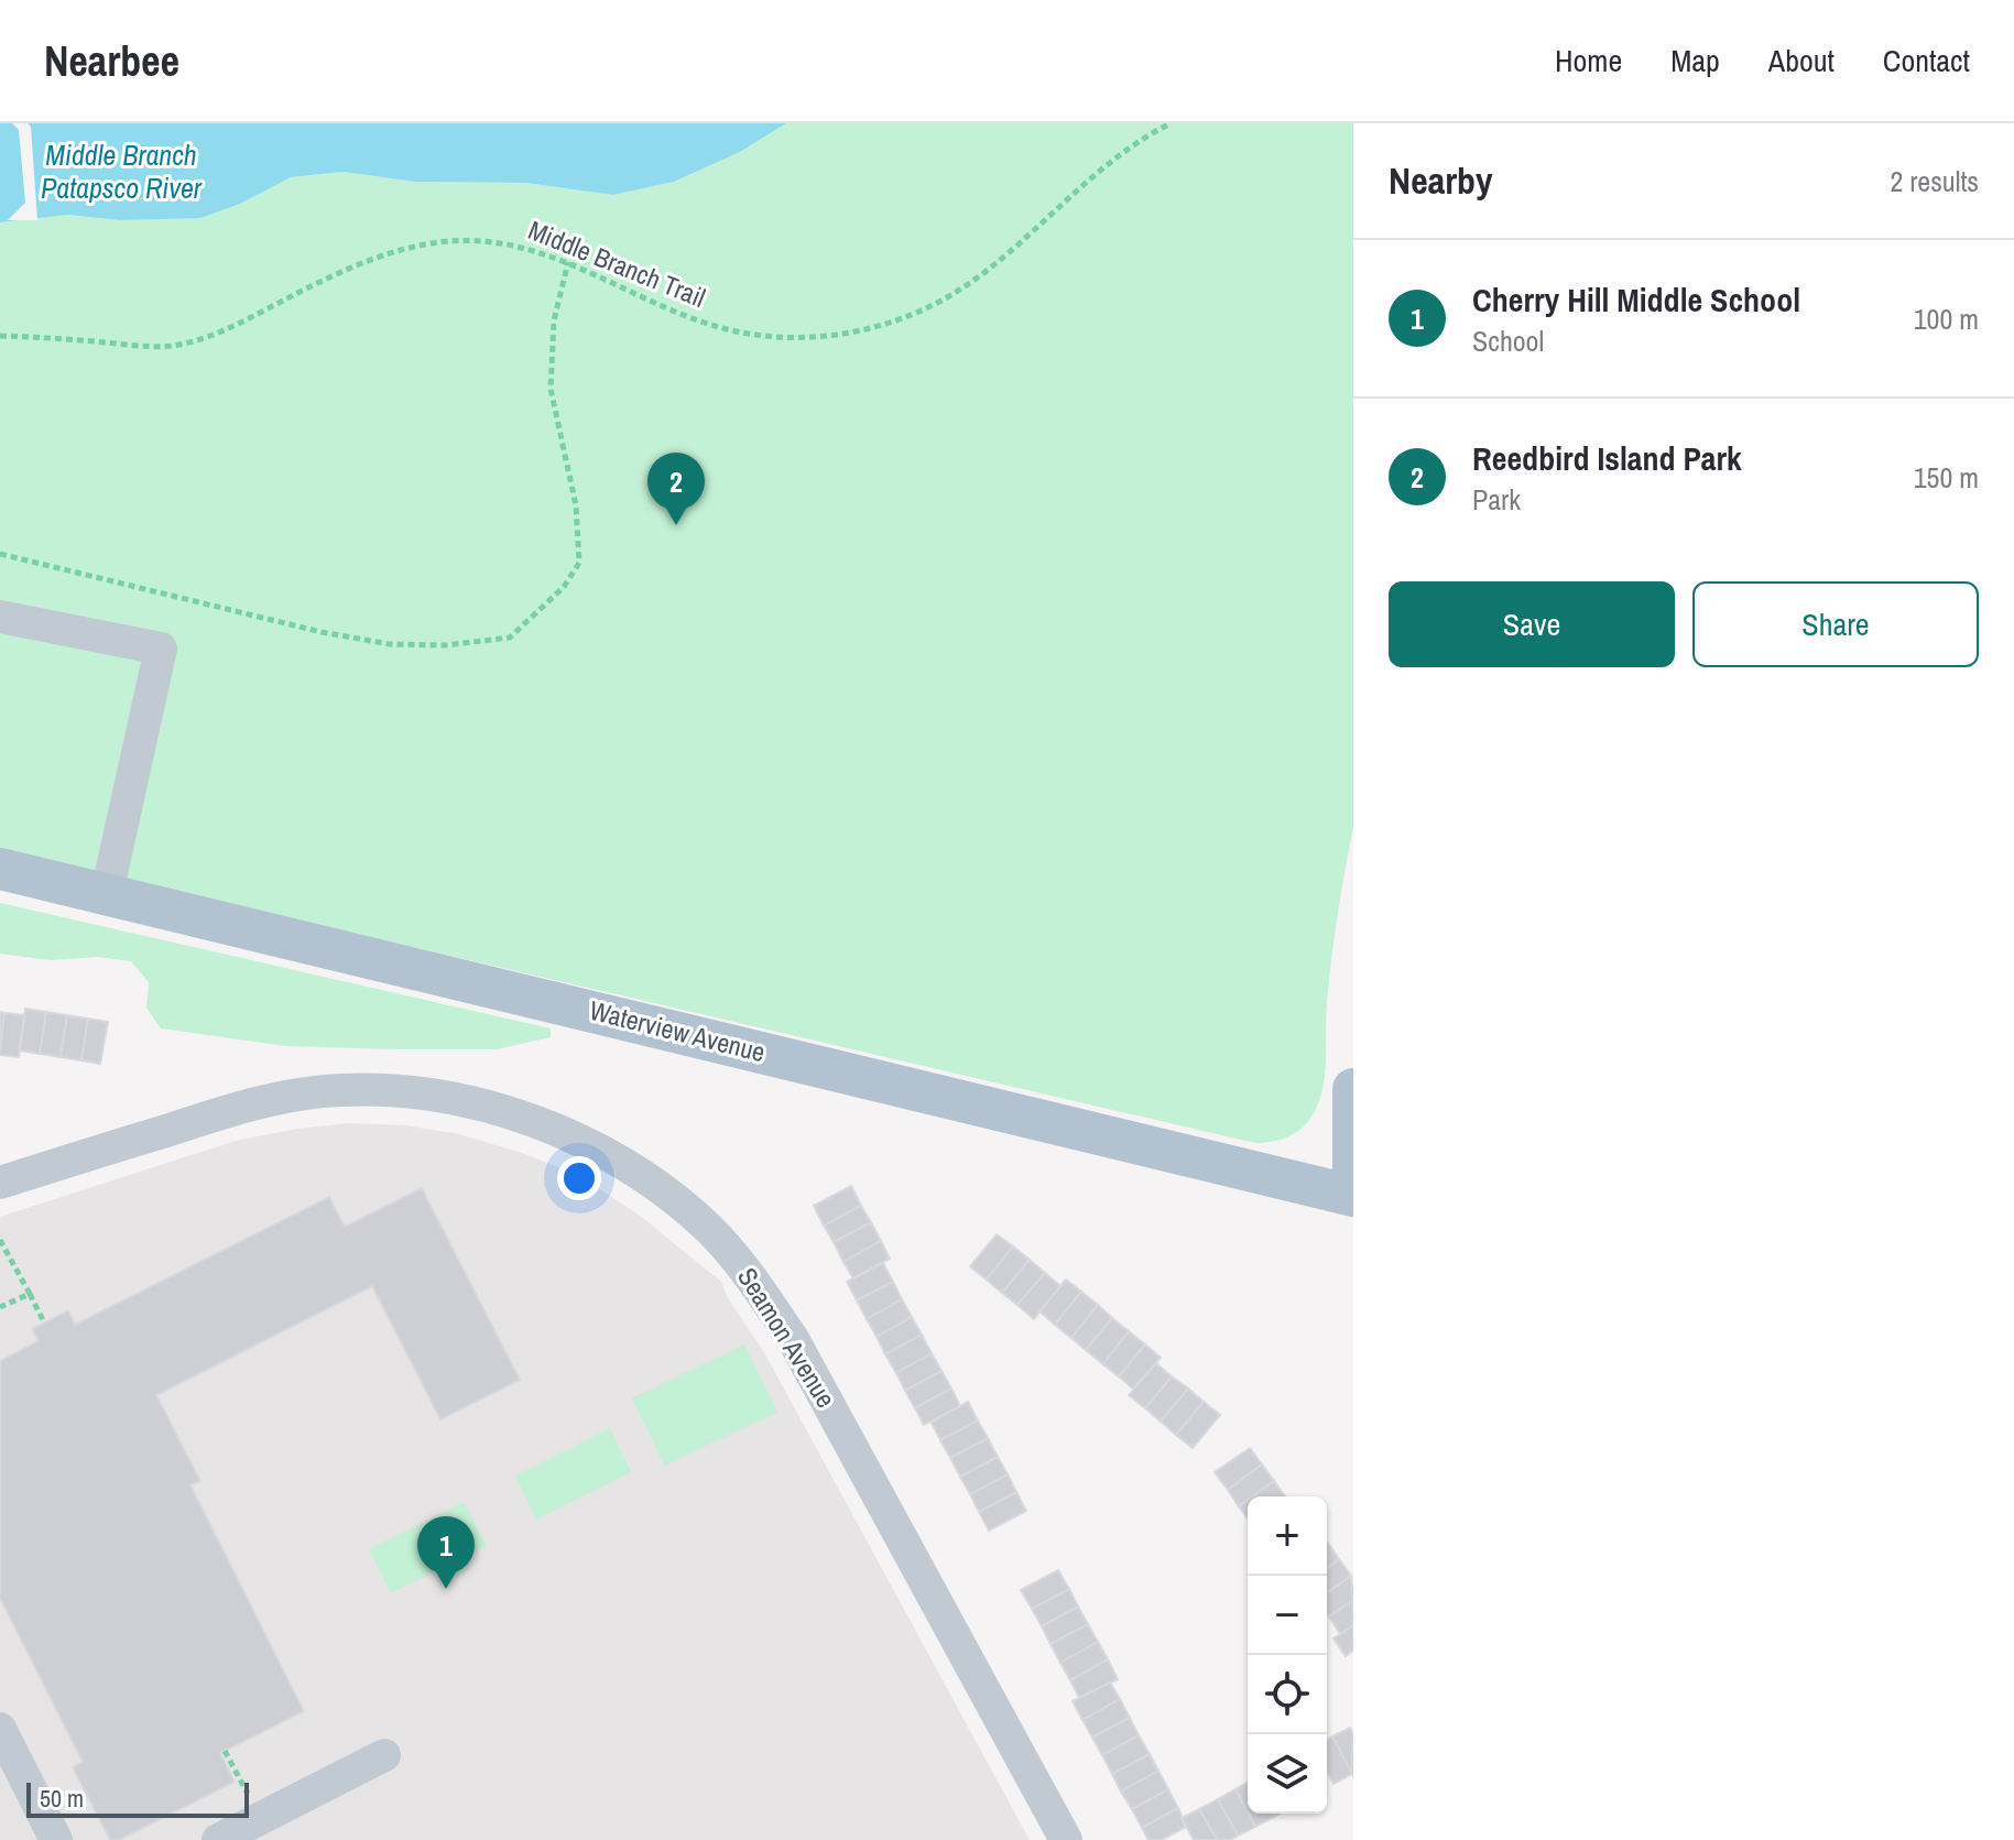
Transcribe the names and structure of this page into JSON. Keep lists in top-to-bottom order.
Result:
{
  "streets": {
    "main road": ["Waterview Avenue"],
    "street": ["Seamon Avenue"],
    "path": ["Middle Branch Trail"]
  },
  "water": ["Middle Branch Patapsco River"],
  "scale_bar": "50 m",
  "page": {
    "header": "Nearbee",
    "nav": [
      "Home",
      "Map",
      "About",
      "Contact"
    ],
    "heading": ["Nearby", "2 results"],
    "list": [
      {
        "mark": "1",
        "name": "Cherry Hill Middle School",
        "note": "School",
        "value": "100 m"
      },
      {
        "mark": "2",
        "name": "Reedbird Island Park",
        "note": "Park",
        "value": "150 m"
      }
    ],
    "pins": ["2", "1"],
    "buttons": ["Save", "Share"],
    "map_buttons": ["+", "−"],
    "scale": "50 m"
  }
}
